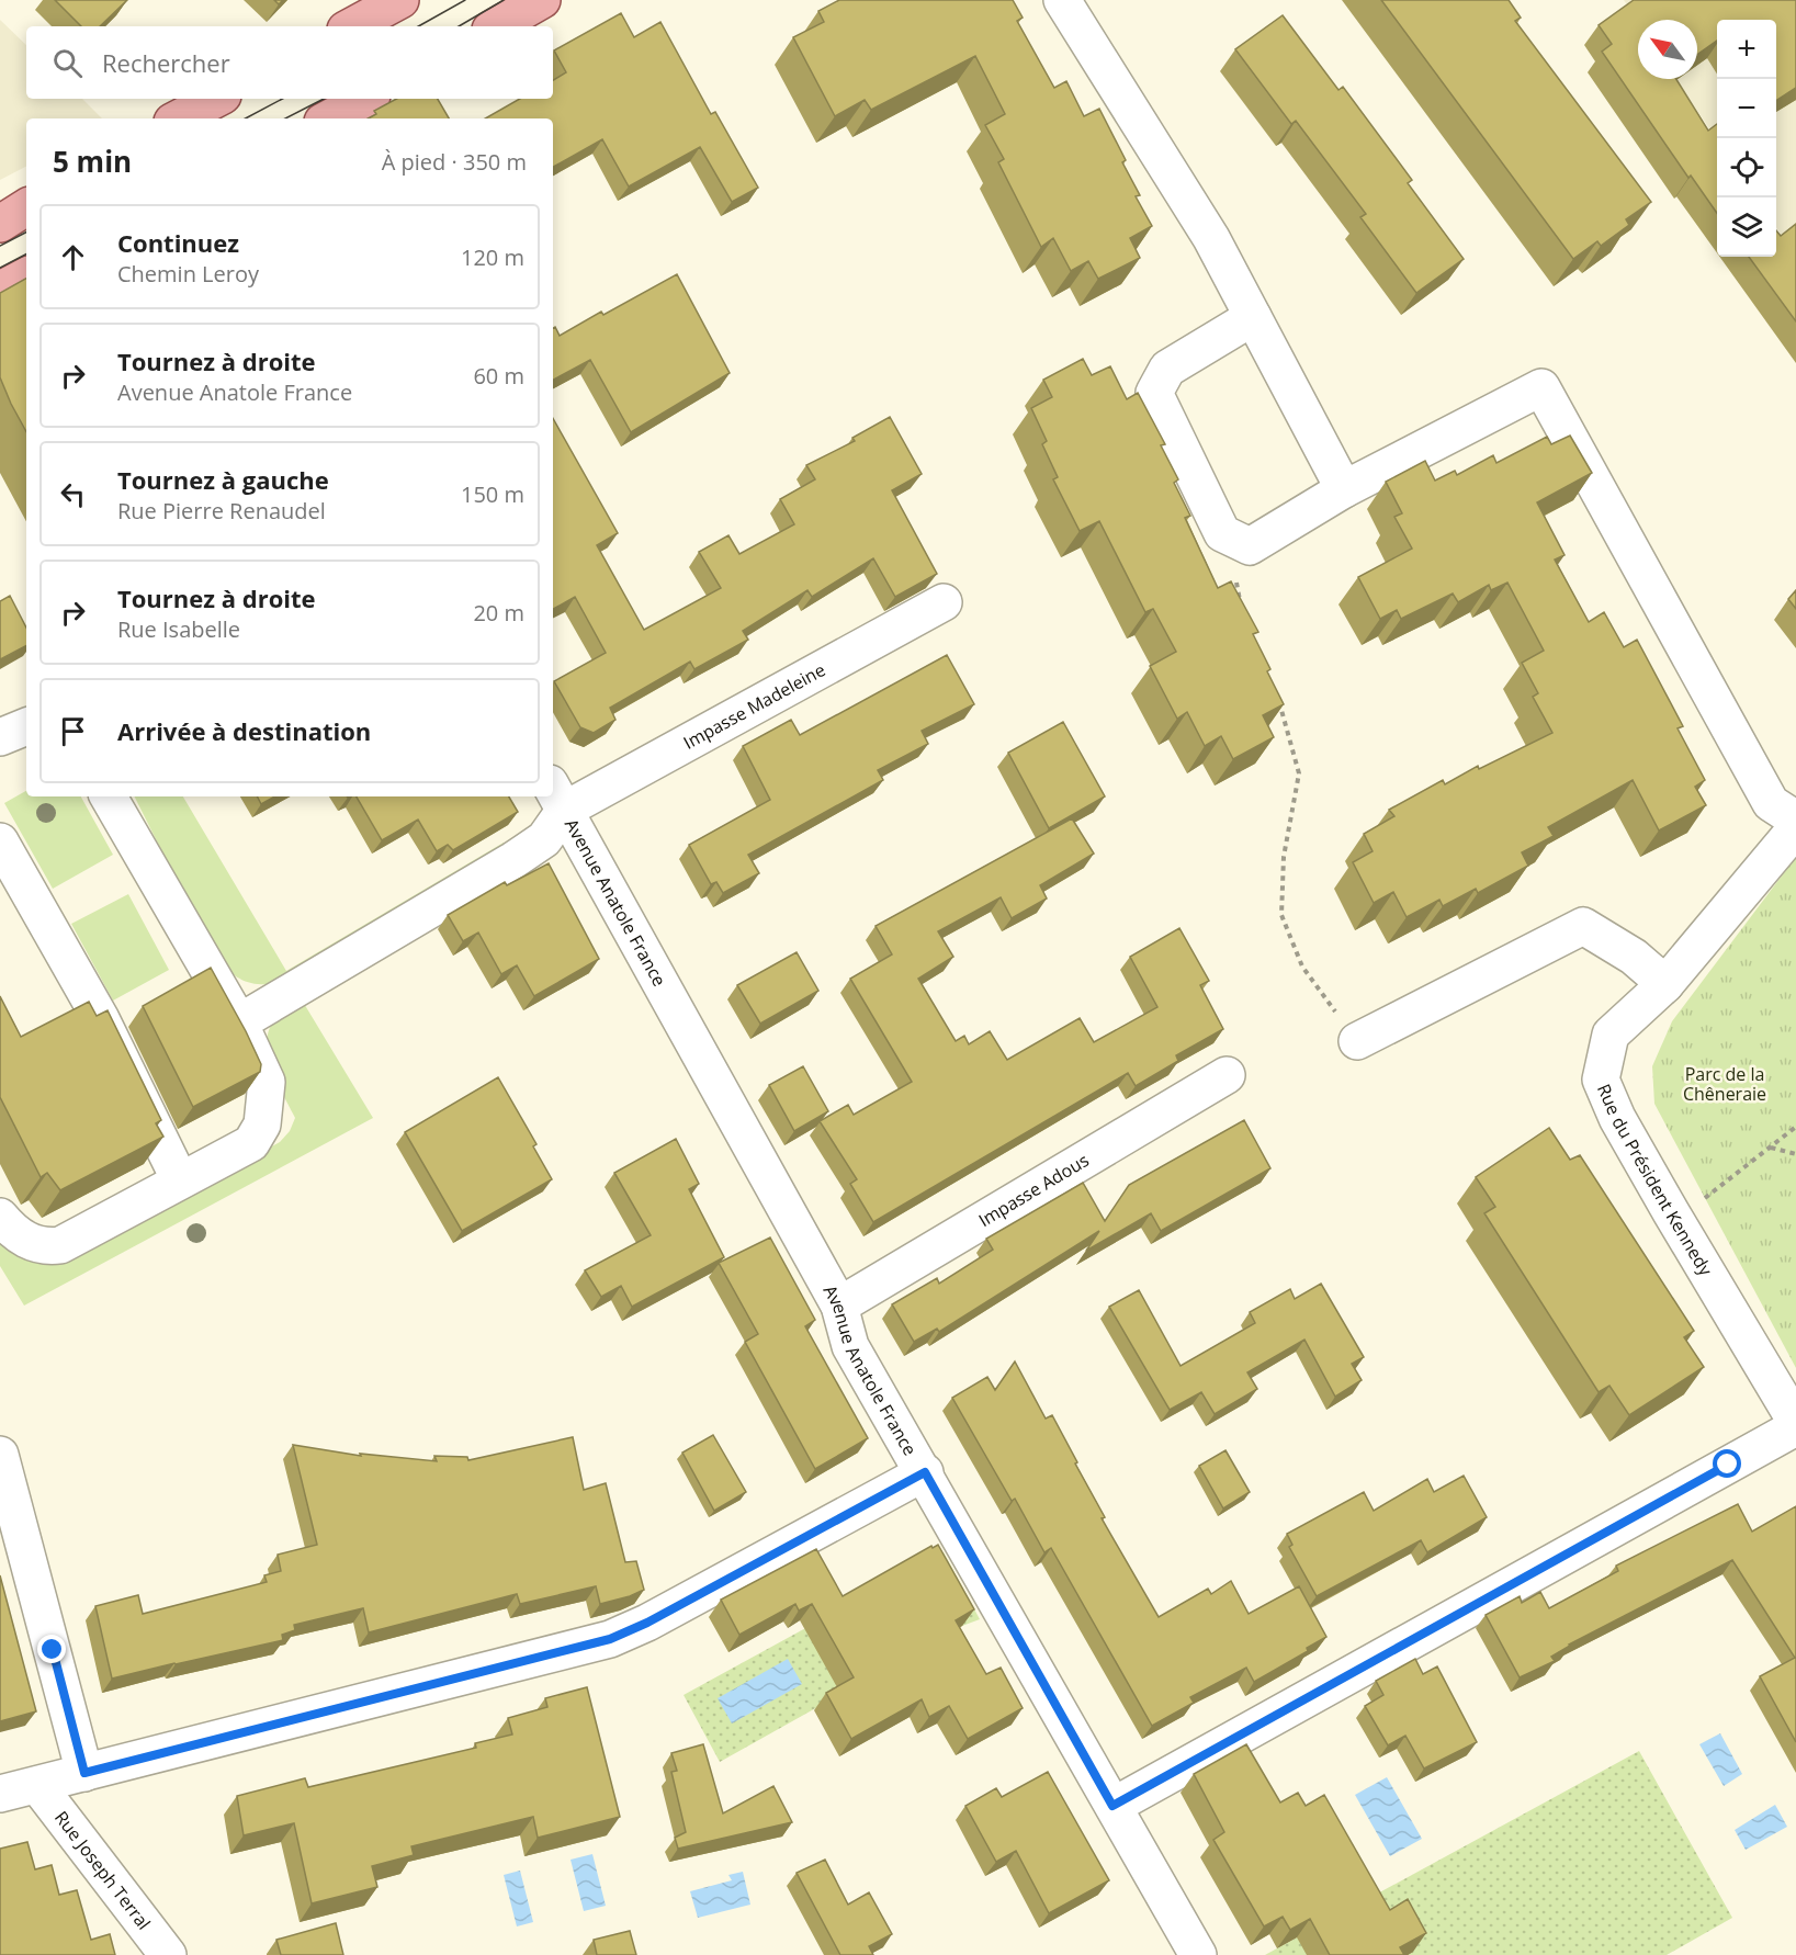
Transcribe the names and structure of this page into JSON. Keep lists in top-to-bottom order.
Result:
{
  "streets": {
    "street": [
      "Impasse Madeleine",
      "Avenue Anatole France",
      "Rue du Président Kennedy",
      "Impasse Adous",
      "Rue Joseph Terral"
    ]
  },
  "crossings": [
    ["Impasse Madeleine", "Avenue Anatole France"],
    ["Avenue Anatole France", "Impasse Adous"]
  ],
  "parks": ["Parc de la Chêneraie"],
  "north": "top left",
  "page": {
    "map_buttons": ["+", "−"],
    "search": "Rechercher",
    "heading": ["5 min", "À pied · 350 m"],
    "list": [
      ["Continuez", "Chemin Leroy", "120 m"],
      ["Tournez à droite", "Avenue Anatole France", "60 m"],
      ["Tournez à gauche", "Rue Pierre Renaudel", "150 m"],
      ["Tournez à droite", "Rue Isabelle", "20 m"],
      "Arrivée à destination"
    ]
  }
}
